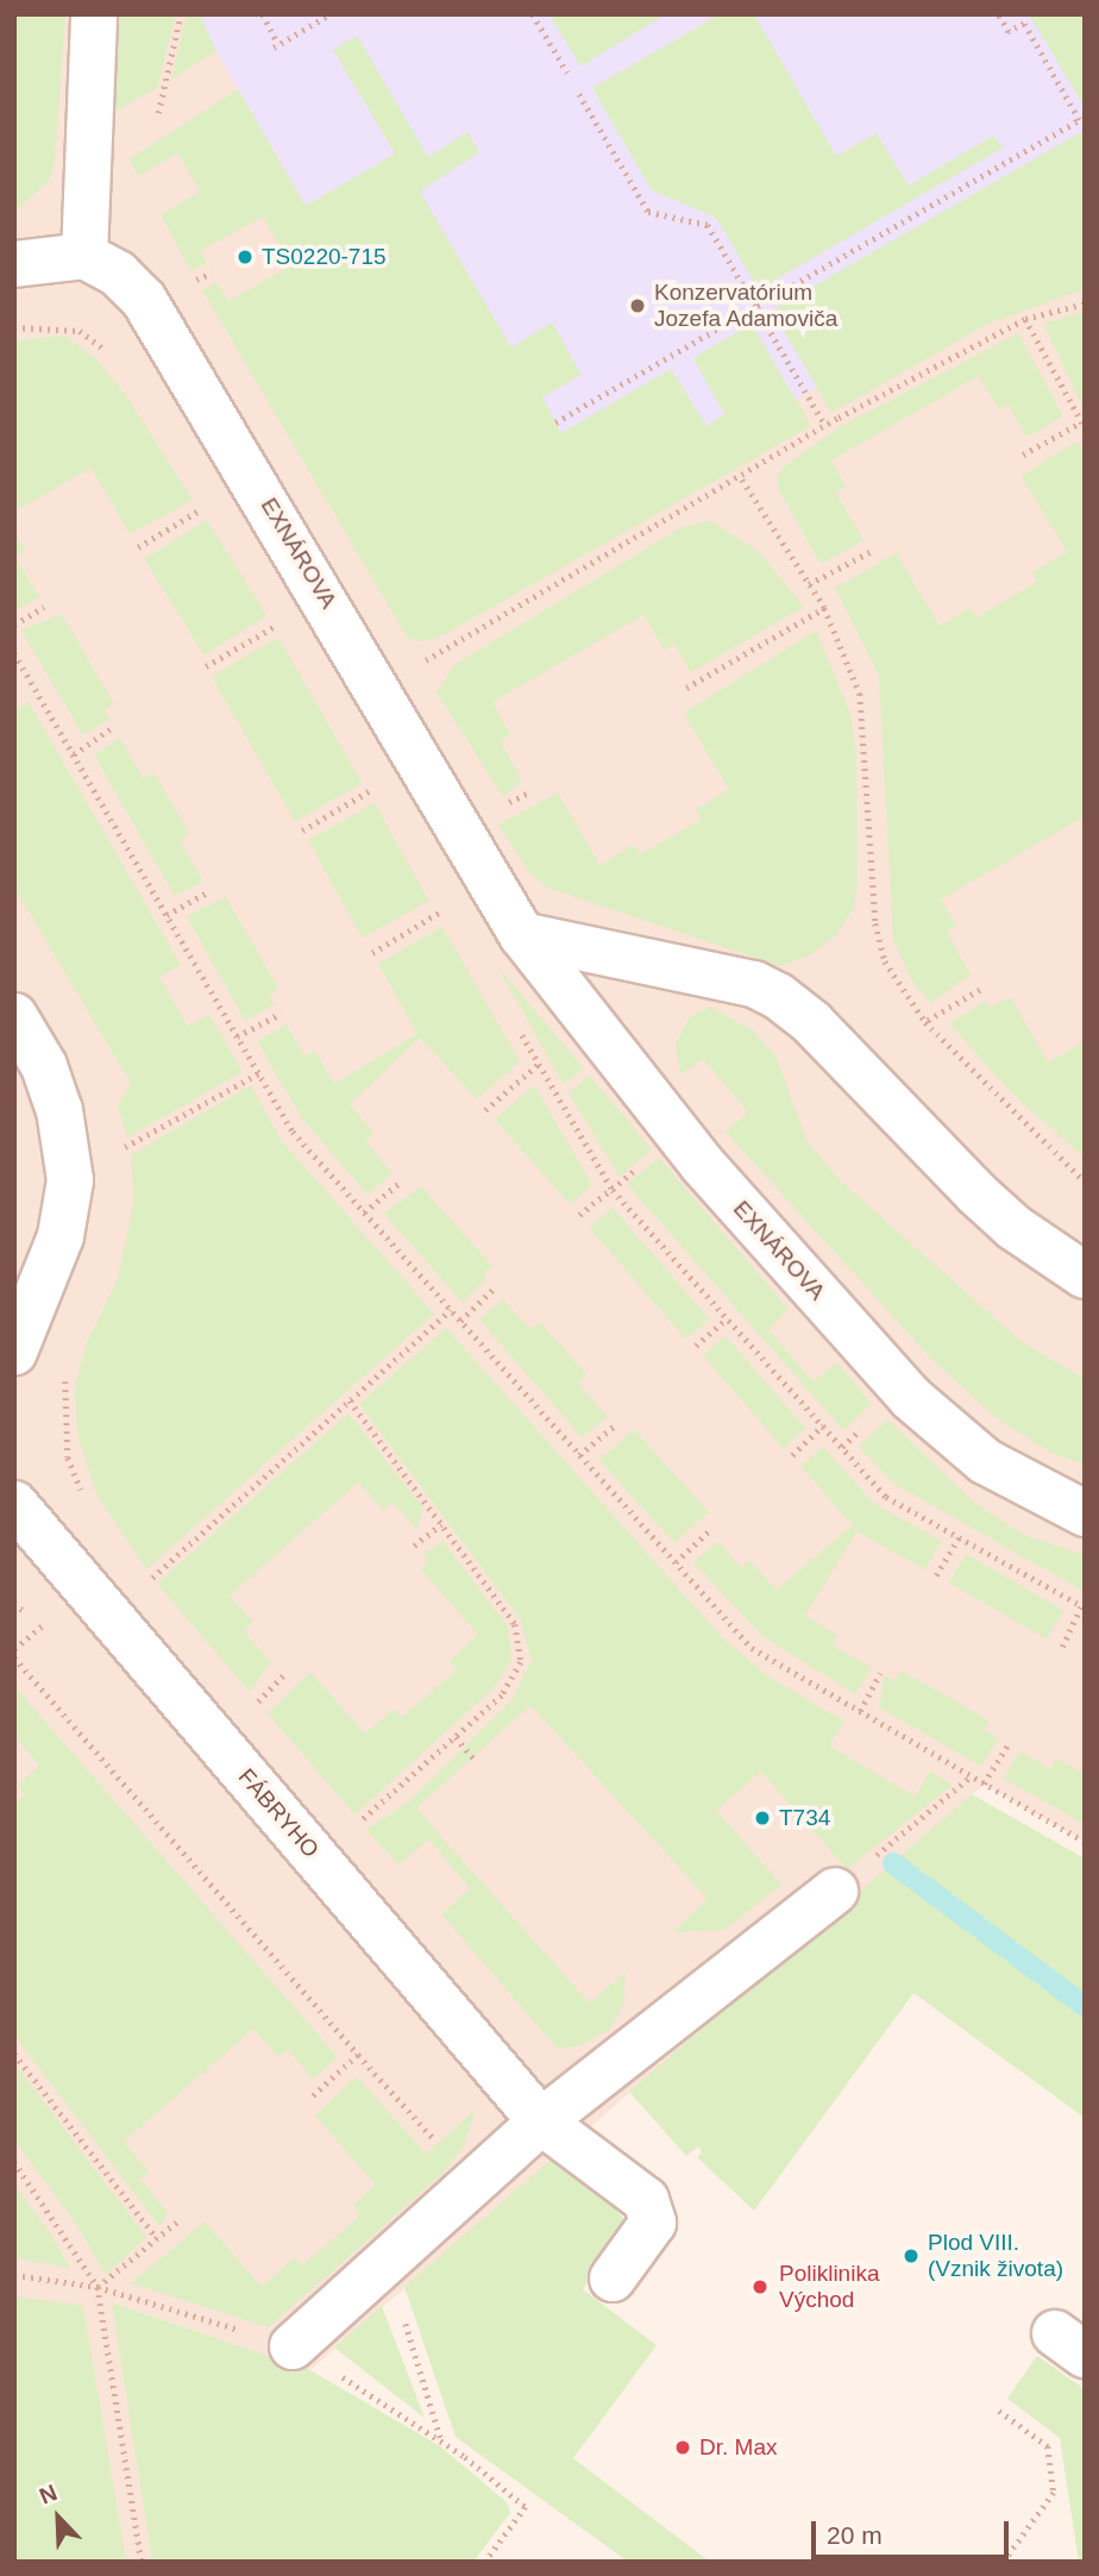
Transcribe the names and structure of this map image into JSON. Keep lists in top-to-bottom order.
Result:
{
  "streets": {
    "street": ["EXNÁROVA", "FÁBRYHO"]
  },
  "places": [
    "TS0220-715",
    "Konzervatórium Jozefa Adamoviča",
    "T734",
    "Plod VIII. (Vznik života)",
    "Poliklinika Východ",
    "Dr. Max"
  ],
  "scale_bar": "20 m",
  "north": "top left"
}
